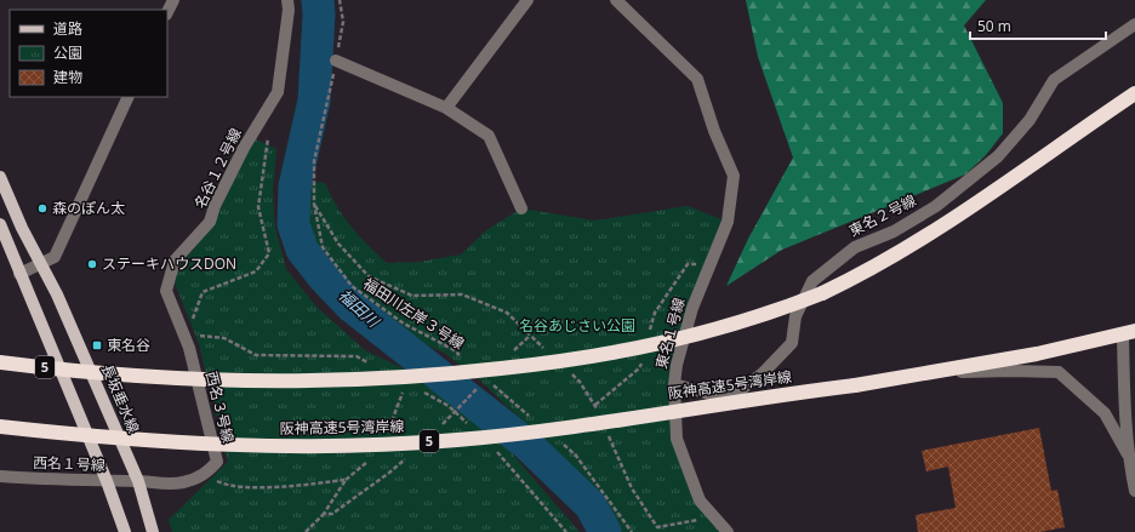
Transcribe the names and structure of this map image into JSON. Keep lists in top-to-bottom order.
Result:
{
  "streets": {
    "highway": ["5", "阪神高速5号湾岸線"],
    "main road": ["長坂垂水線"],
    "street": [
      "名谷１２号線",
      "東名２号線",
      "東名１号線",
      "西名３号線",
      "西名１号線"
    ],
    "path": ["福田川左岸３号線"]
  },
  "crossings": [
    ["名谷１２号線", "西名３号線"],
    ["東名２号線", "東名１号線"],
    ["長坂垂水線", "西名１号線"]
  ],
  "water": ["福田川"],
  "parks": ["名谷あじさい公園"],
  "places": {
    "other": ["森のぽん太", "ステーキハウスDON"],
    "transit": ["東名谷"]
  },
  "legend": ["道路", "公園", "建物"],
  "scale_bar": "50 m"
}
